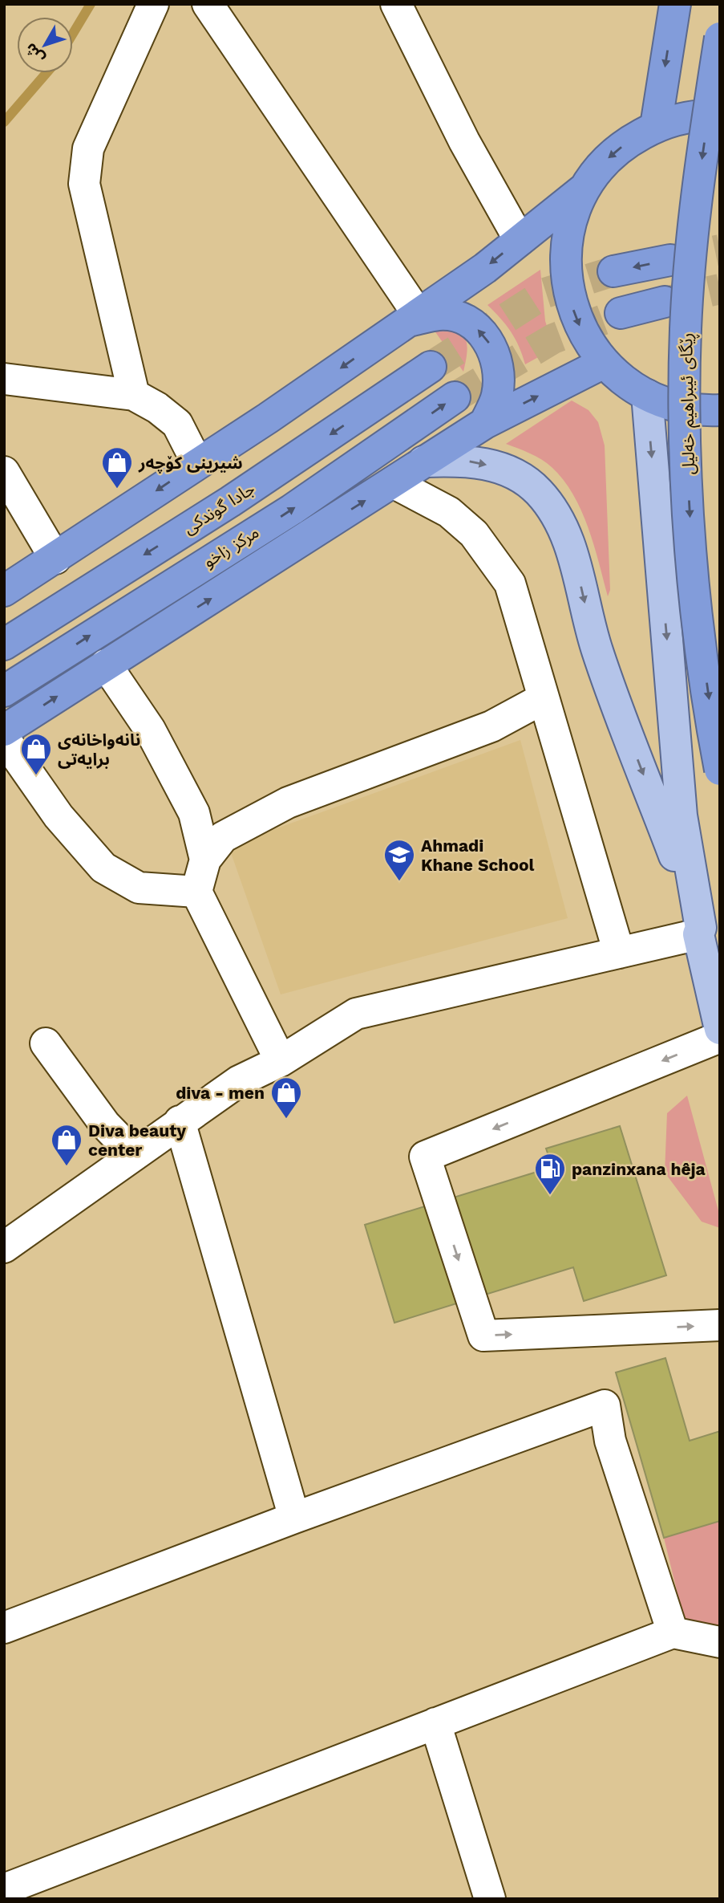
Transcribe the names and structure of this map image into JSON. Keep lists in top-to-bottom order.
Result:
{
  "streets": {
    "highway": ["ڕێگای ئیبراهیم خەلیل", "جادا گوندکی", "مركز زاخو"]
  },
  "places": {
    "shop": [
      "شیرینی کۆچەر",
      "نانەواخانەی برایەتی",
      "diva - men",
      "Diva beauty center"
    ],
    "school or university": ["Ahmadi Khane School"],
    "fuel station": ["panzinxana hêja"]
  },
  "north": "bottom left"
}
